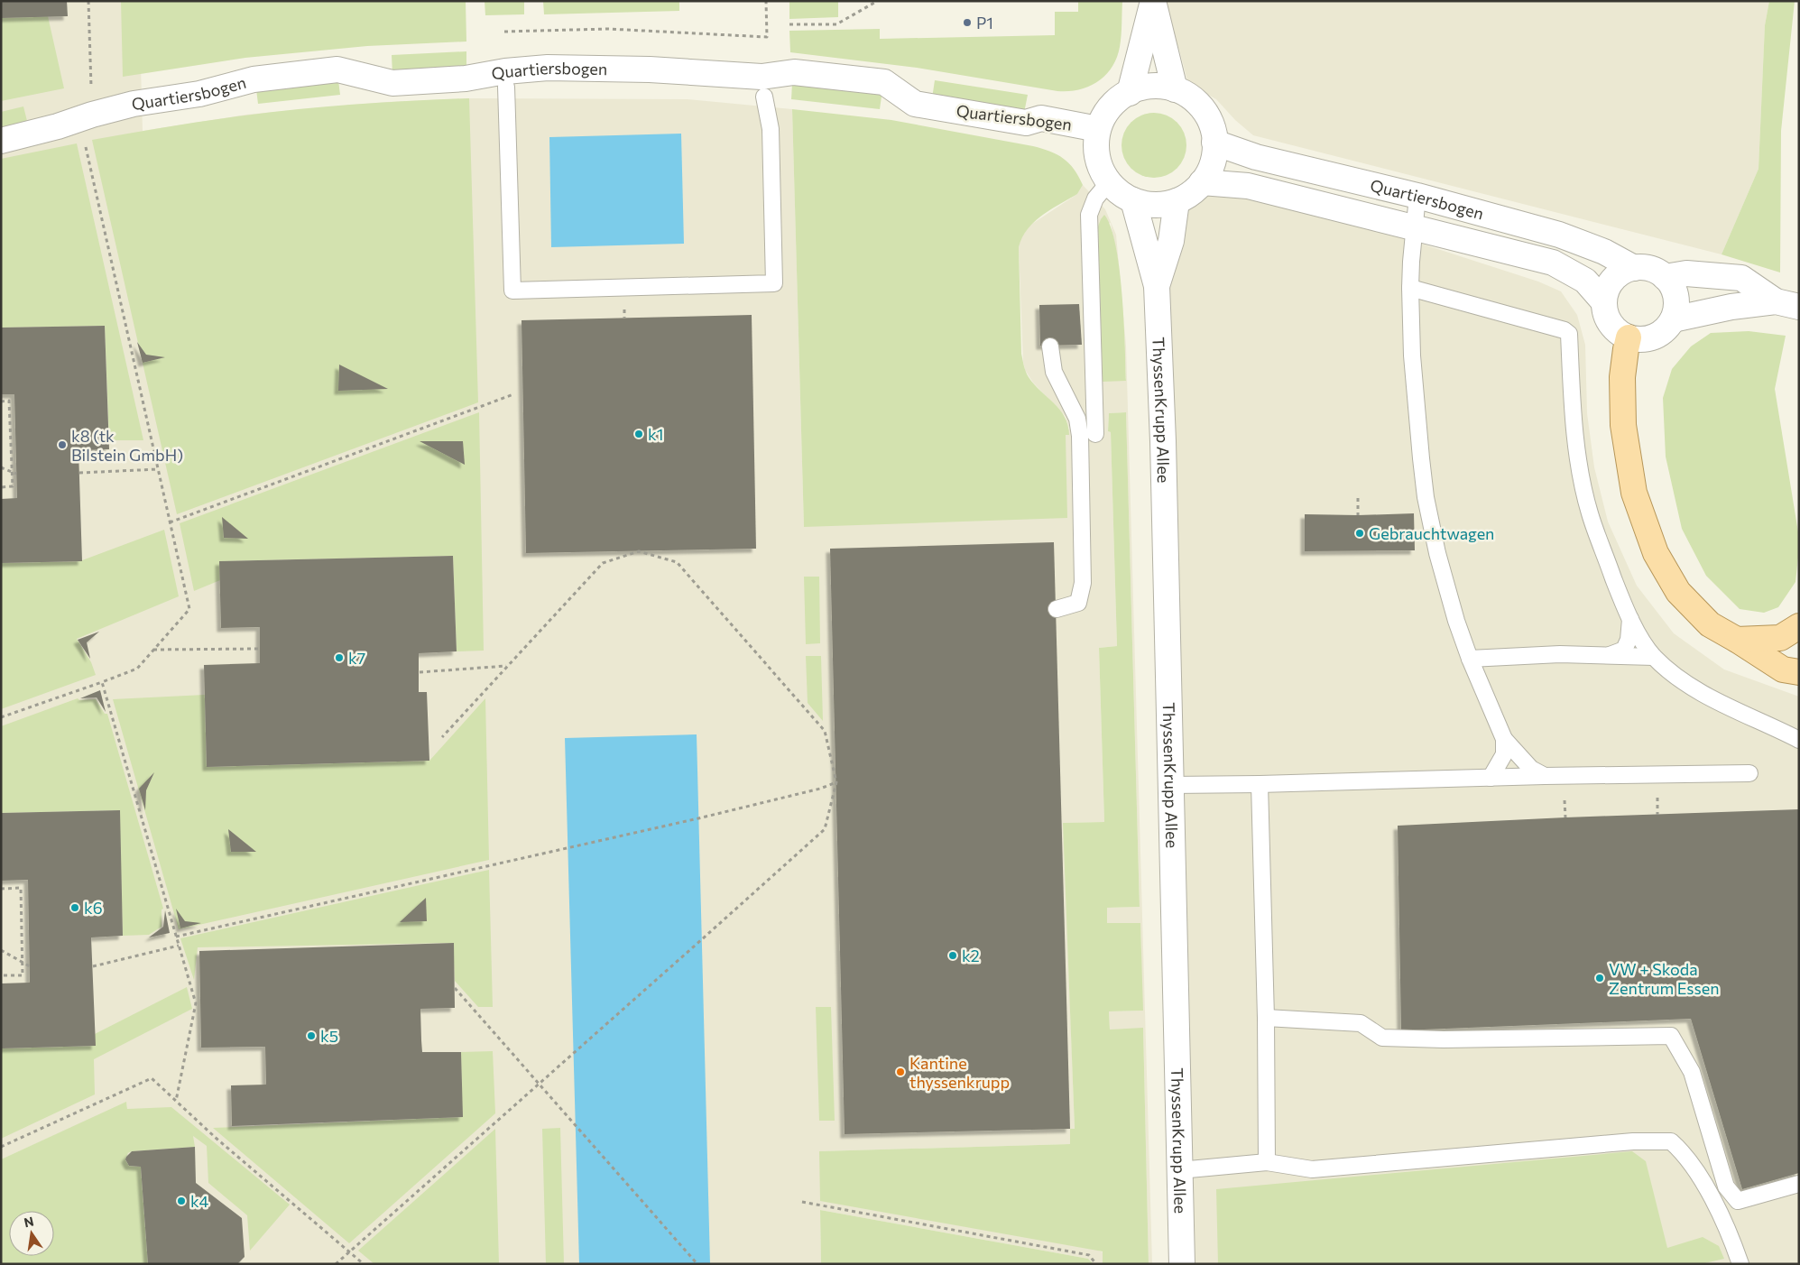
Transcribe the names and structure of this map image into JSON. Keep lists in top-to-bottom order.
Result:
{
  "streets": {
    "street": ["Quartiersbogen", "ThyssenKrupp Allee"]
  },
  "crossings": [
    ["Quartiersbogen", "ThyssenKrupp Allee"]
  ],
  "places": [
    "P1",
    "k1",
    "k8 (tk Bilstein GmbH)",
    "Gebrauchtwagen",
    "k7",
    "k6",
    "k2",
    "VW + Skoda Zentrum Essen",
    "k5",
    "Kantine thyssenkrupp",
    "k4"
  ],
  "north": "top"
}
